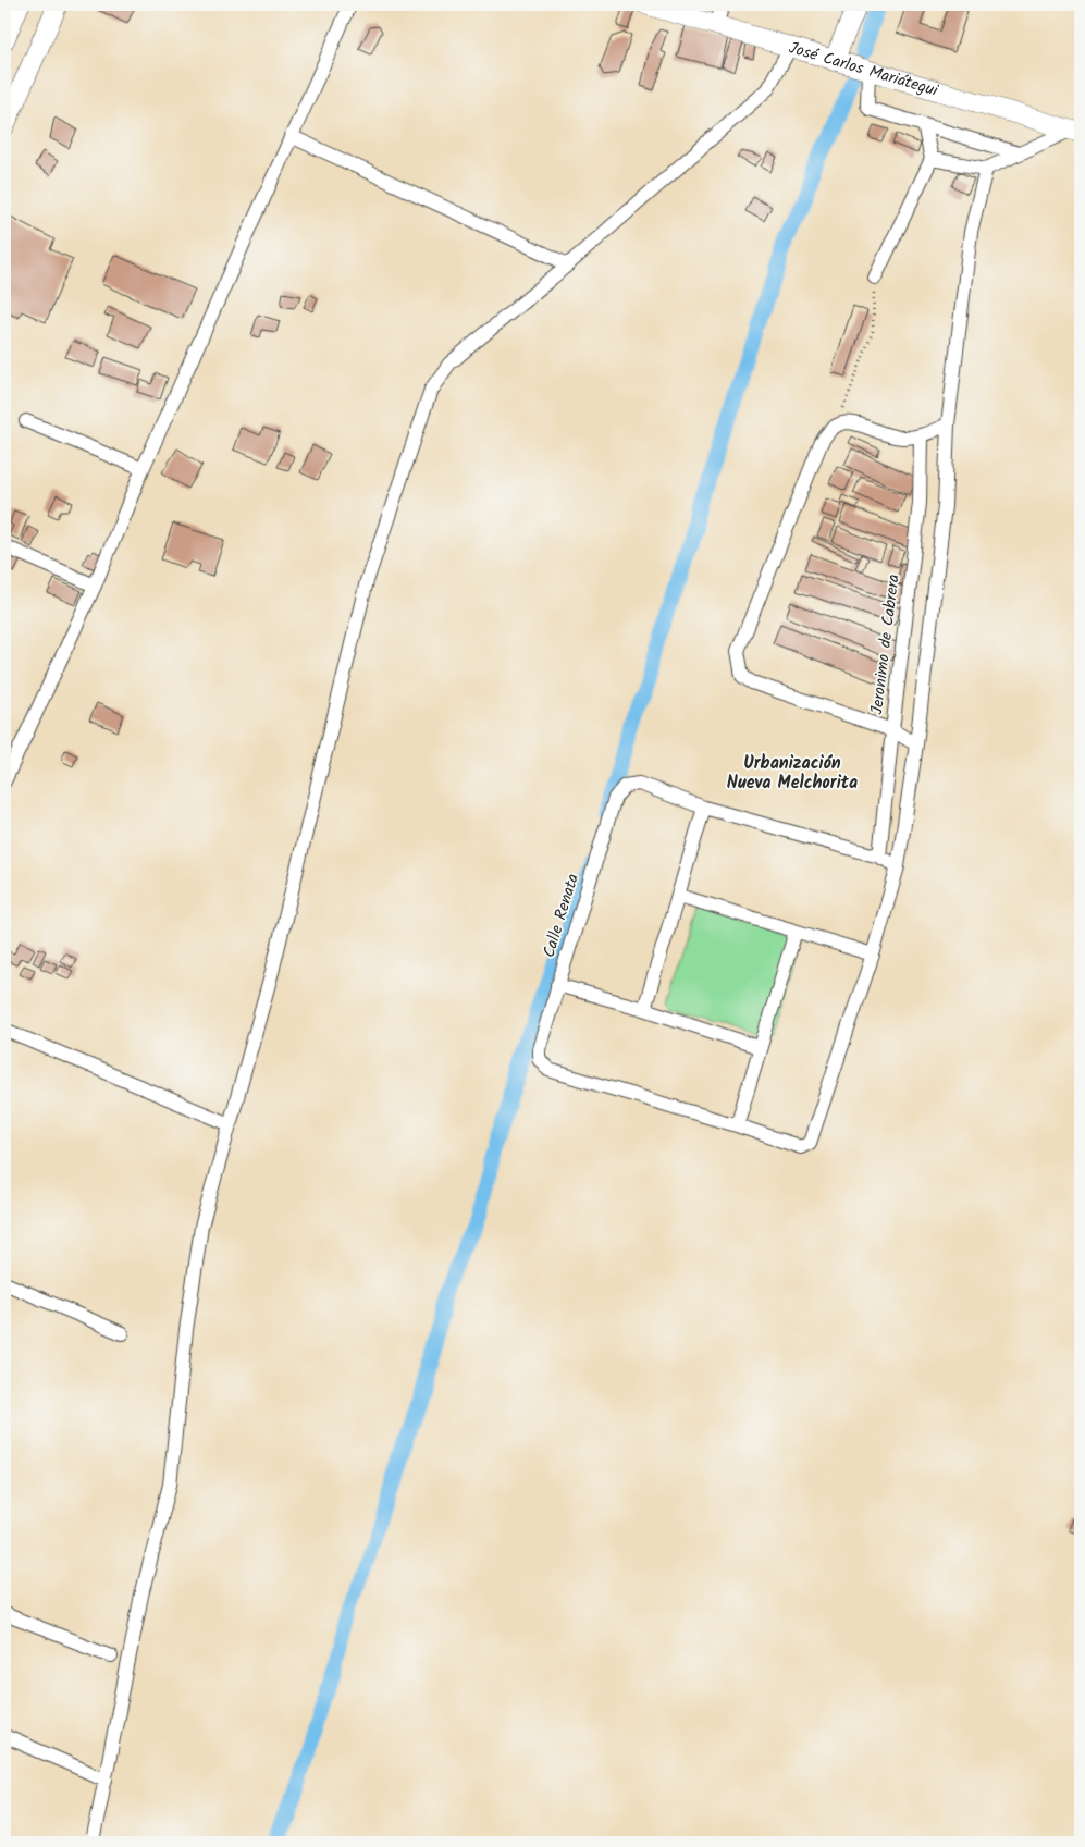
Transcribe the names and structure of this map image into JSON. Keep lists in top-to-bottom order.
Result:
{
  "streets": {
    "main road": ["José Carlos Mariátegui"],
    "street": ["Jeronimo de Cabrera", "Calle Renata"]
  },
  "districts": ["Urbanización Nueva Melchorita"]
}
